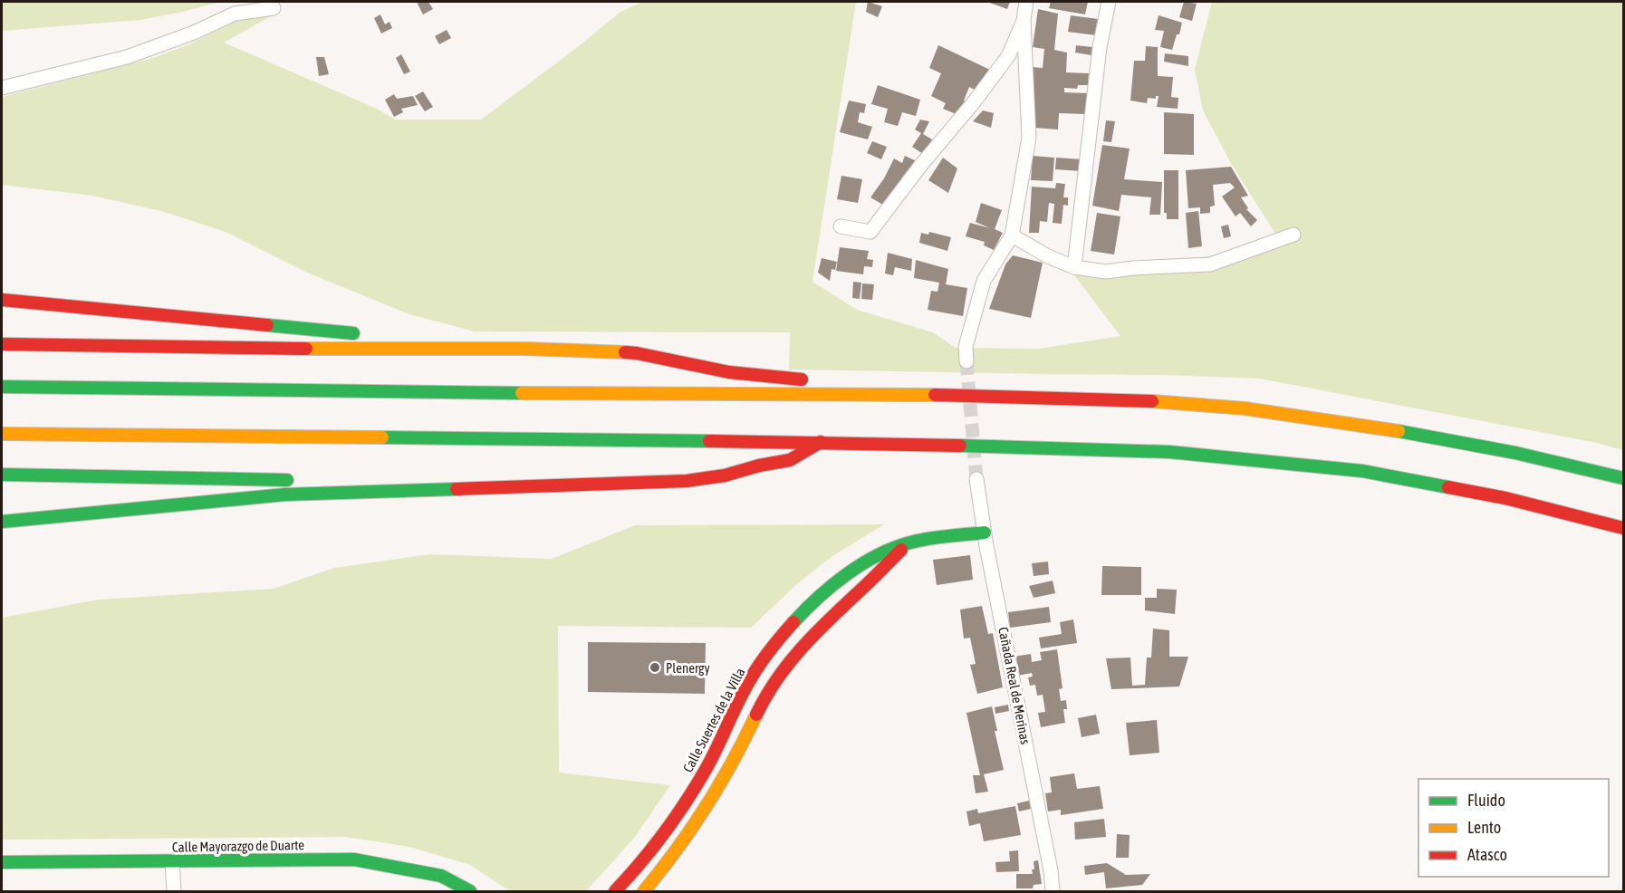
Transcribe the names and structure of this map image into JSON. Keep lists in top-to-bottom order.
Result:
{
  "streets": {
    "main road": ["Calle Suertes de la Villa", "Calle Mayorazgo de Duarte"],
    "street": ["Cañada Real de Merinas"]
  },
  "crossings": [
    ["Cañada Real de Merinas", "Calle Suertes de la Villa"]
  ],
  "places": ["Plenergy"],
  "legend": ["Fluido", "Lento", "Atasco"]
}
